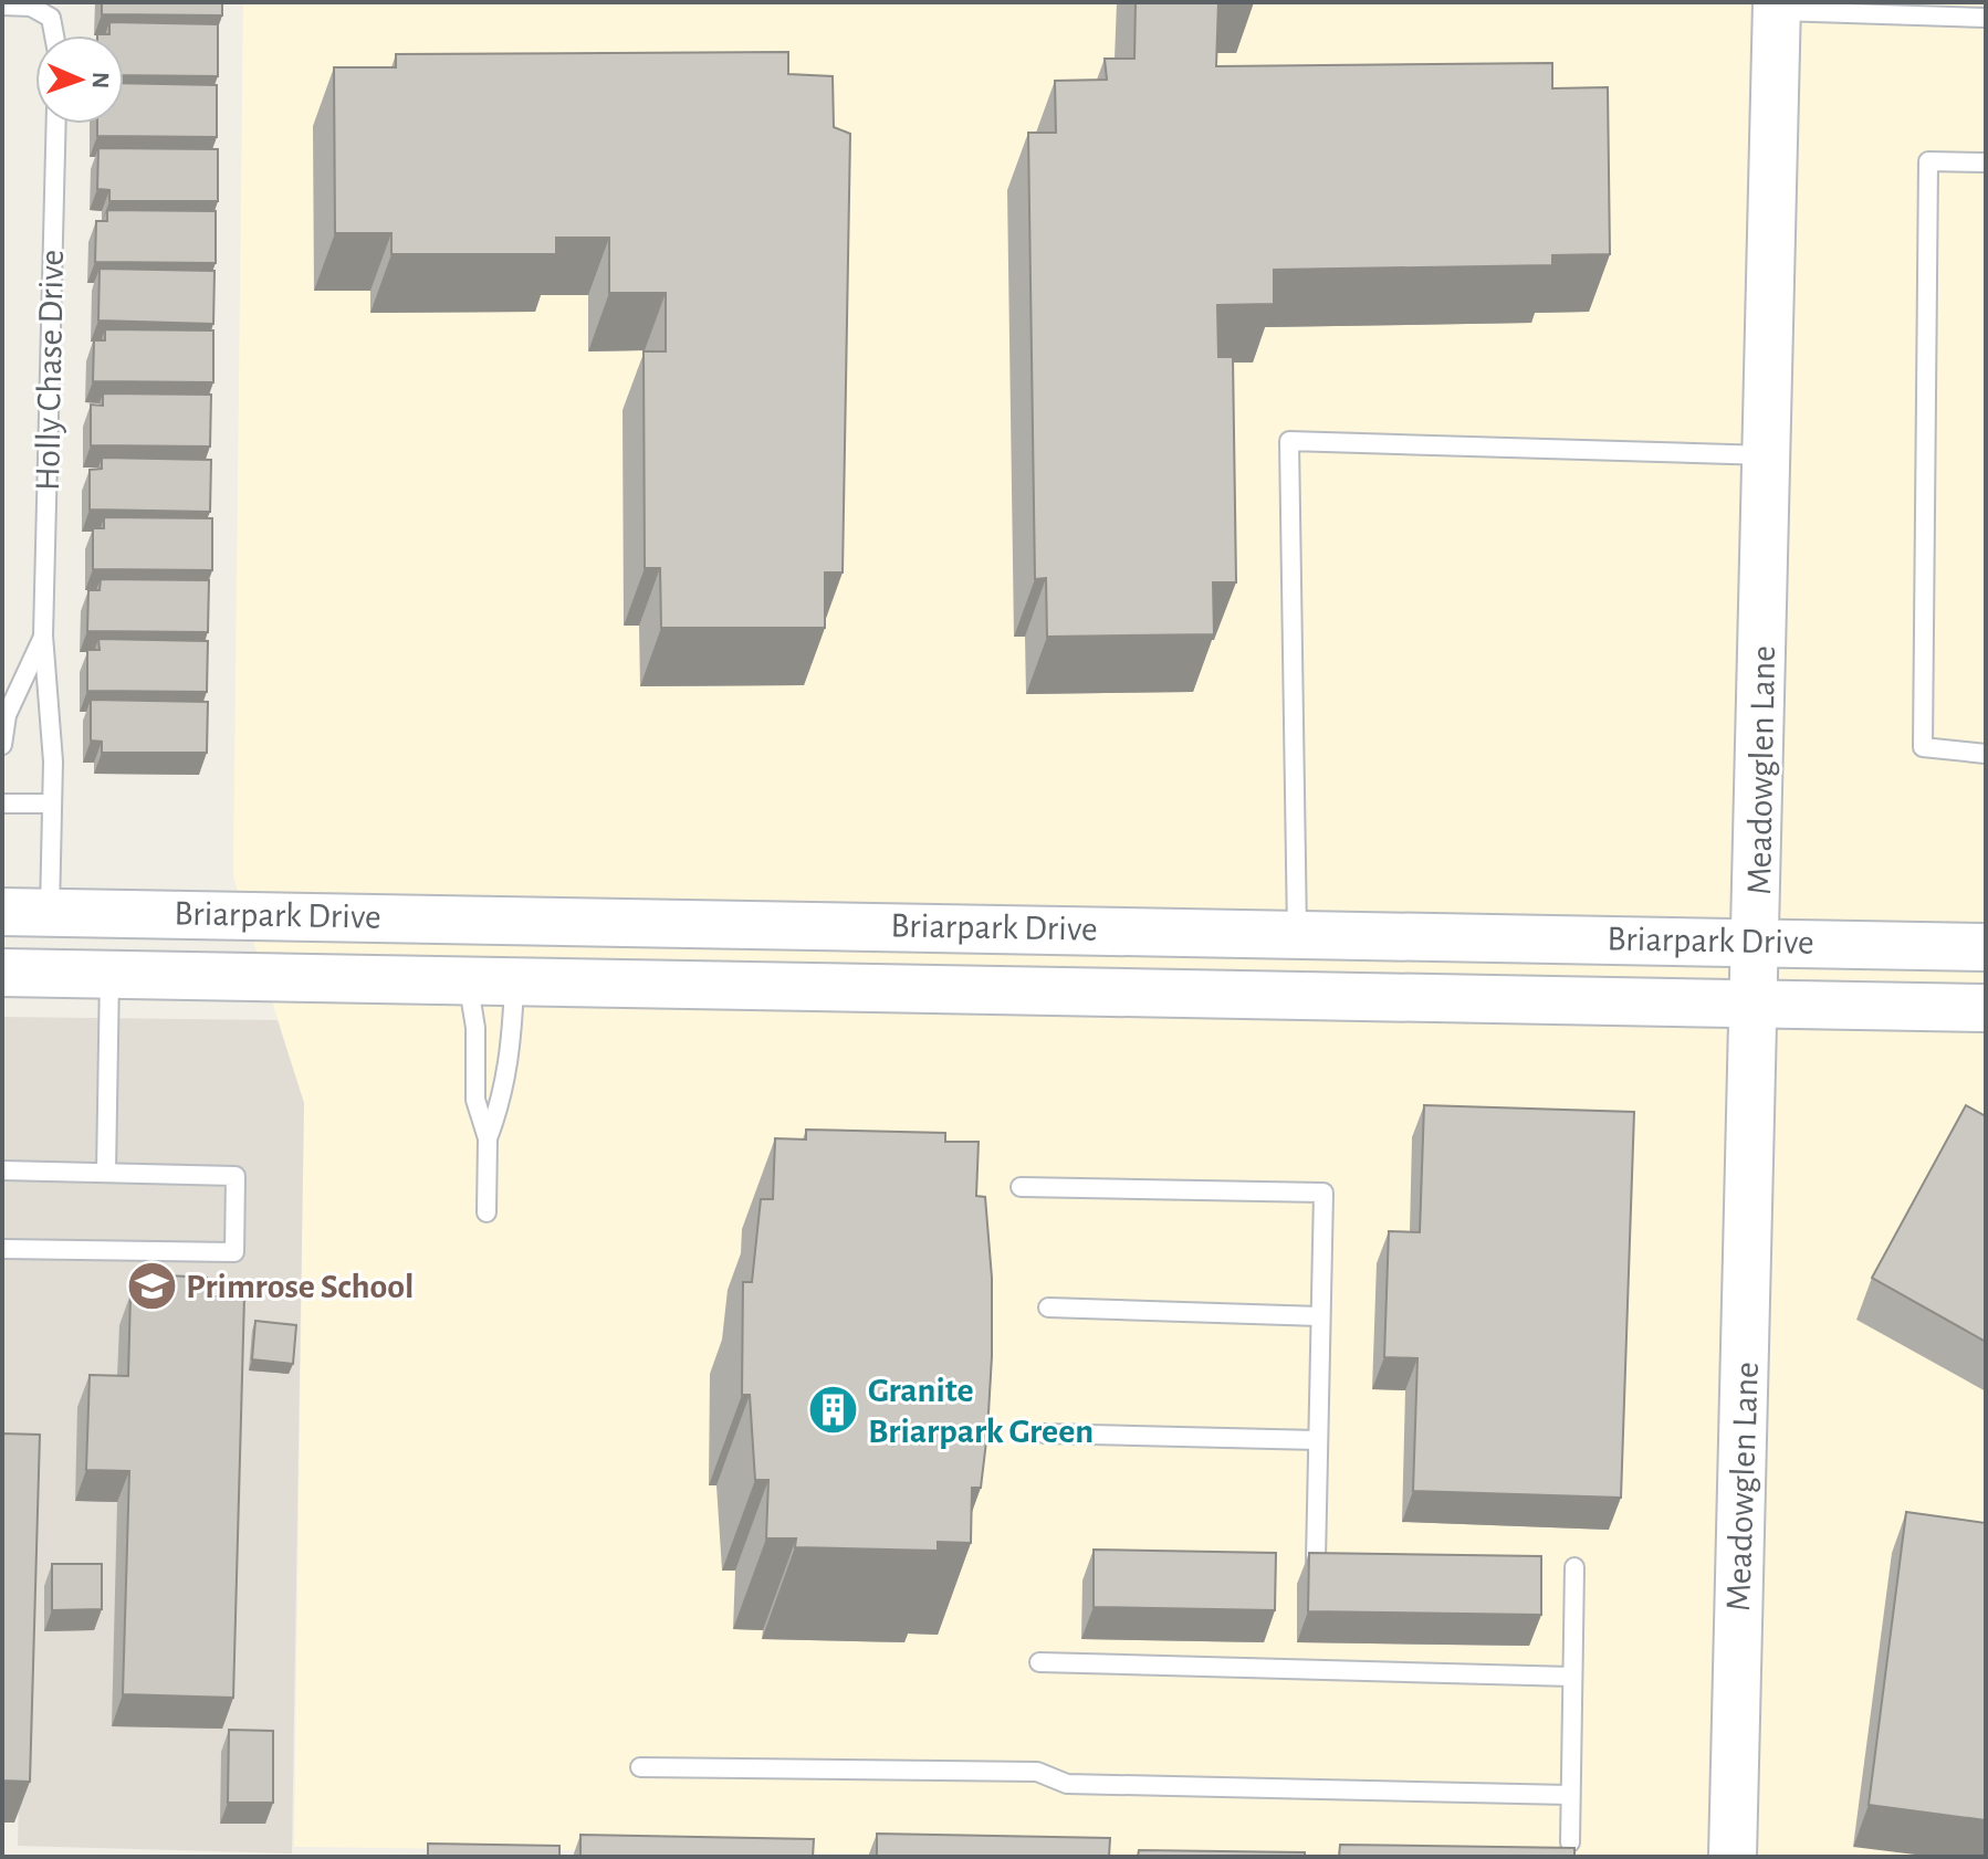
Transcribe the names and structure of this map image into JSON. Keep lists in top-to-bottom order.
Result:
{
  "streets": {
    "street": ["Meadowglen Lane", "Briarpark Drive"],
    "lane": ["Holly Chase Drive"]
  },
  "crossings": [
    ["Holly Chase Drive", "Briarpark Drive"],
    ["Meadowglen Lane", "Briarpark Drive"]
  ],
  "places": {
    "school or university": ["Primrose School"],
    "building": ["Granite Briarpark Green"]
  },
  "north": "right"
}
